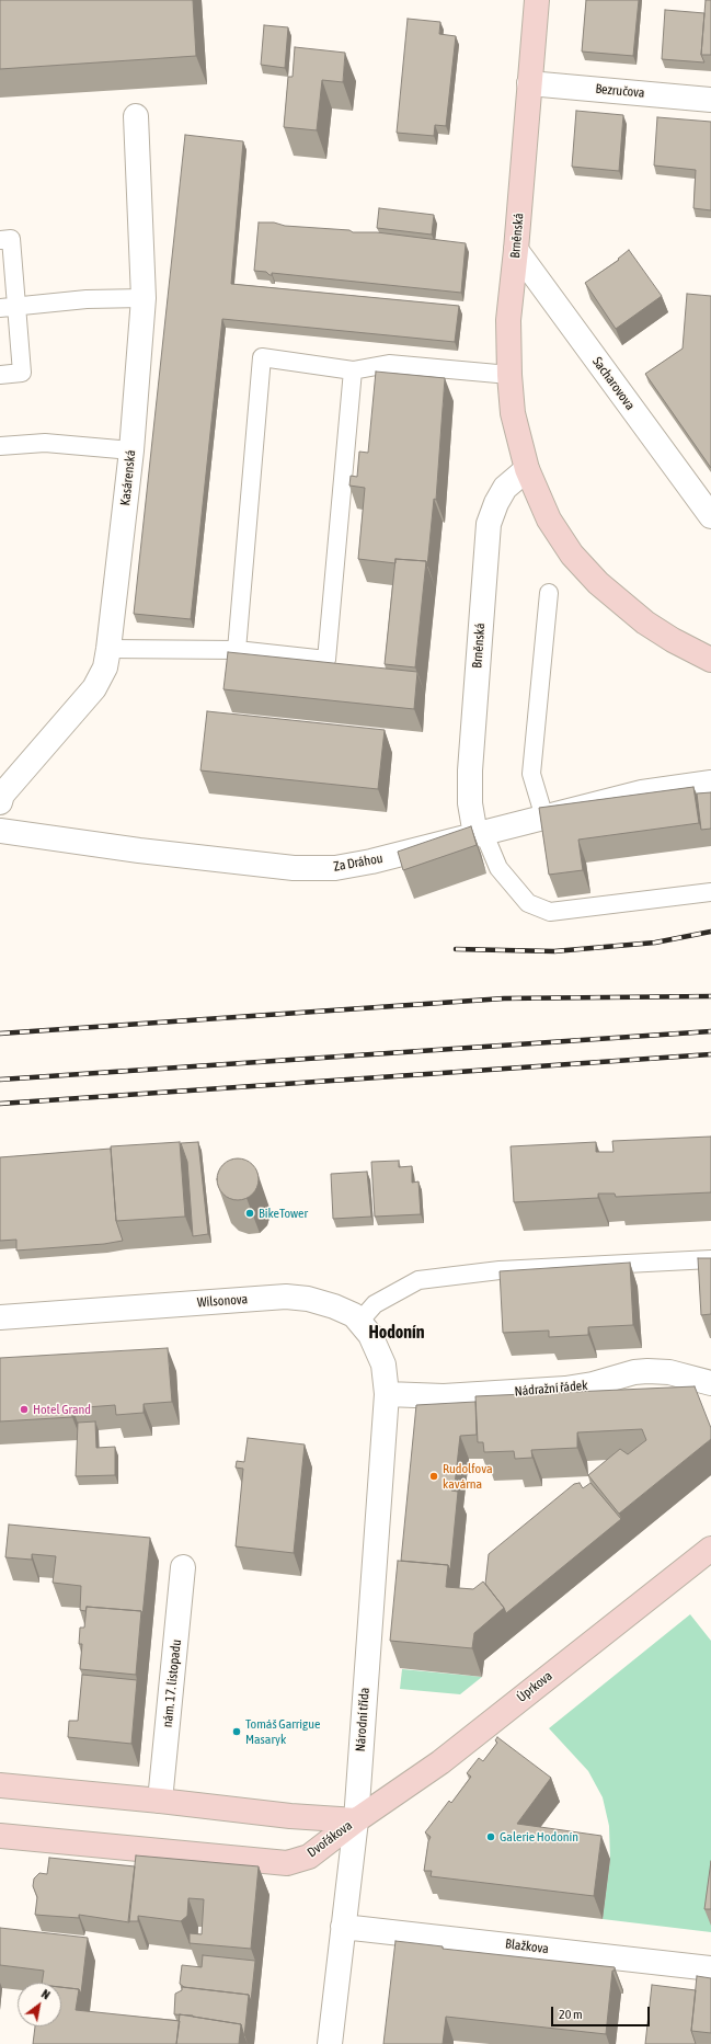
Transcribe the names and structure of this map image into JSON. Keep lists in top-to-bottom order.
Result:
{
  "streets": {
    "main road": ["Brněnská", "Úprkova", "Dvořákova"],
    "street": [
      "Bezručova",
      "Sacharovova",
      "Kasárenská",
      "Za Dráhou",
      "Wilsonova",
      "Nádražní řádek",
      "nám. 17. listopadu",
      "Národní třída",
      "Blažkova"
    ]
  },
  "crossings": [
    ["Bezručova", "Brněnská"],
    ["Brněnská", "Sacharovova"],
    ["Brněnská", "Za Dráhou"],
    ["Wilsonova", "Nádražní řádek"],
    ["Wilsonova", "Národní třída"],
    ["Nádražní řádek", "Národní třída"],
    ["nám. 17. listopadu", "Dvořákova"],
    ["Úprkova", "Národní třída"],
    ["Úprkova", "Dvořákova"],
    ["Národní třída", "Dvořákova"],
    ["Národní třída", "Blažkova"]
  ],
  "districts": ["Hodonín"],
  "places": [
    "BikeTower",
    "Hotel Grand",
    "Rudolfova kavárna",
    "Tomáš Garrigue Masaryk",
    "Galerie Hodonín"
  ],
  "scale_bar": "20 m",
  "north": "top right"
}
